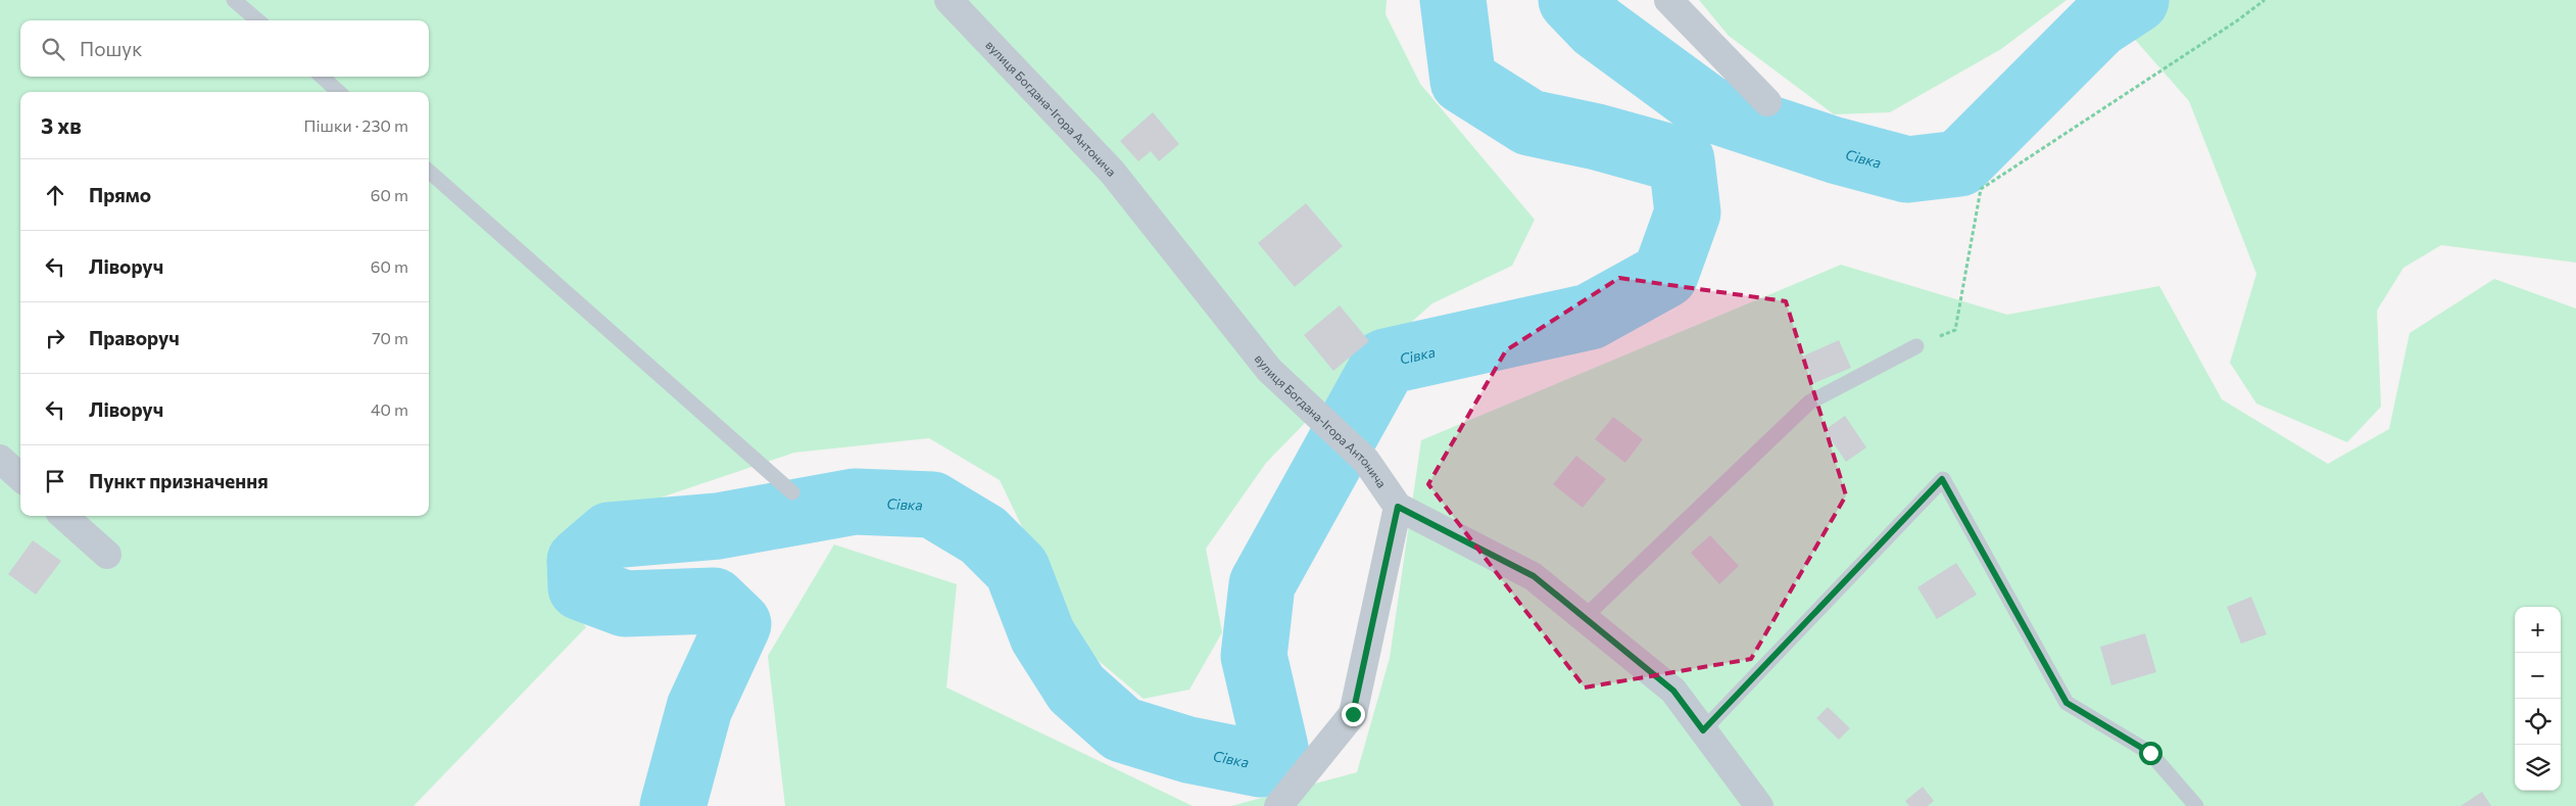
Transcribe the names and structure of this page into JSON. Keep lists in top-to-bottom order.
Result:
{
  "streets": {
    "street": ["вулиця Богдана-Ігора Антонича"]
  },
  "water": ["Сівка"],
  "page": {
    "search": "Пошук",
    "heading": ["3 хв", "Пішки · 230 m"],
    "list": [
      ["Прямо", "60 m"],
      ["Ліворуч", "60 m"],
      ["Праворуч", "70 m"],
      ["Ліворуч", "40 m"],
      "Пункт призначення"
    ],
    "map_buttons": ["+", "−"]
  }
}
